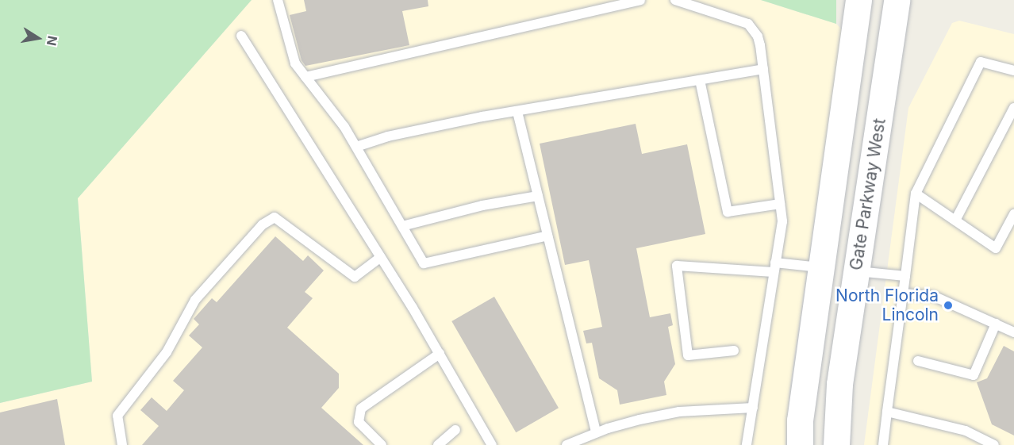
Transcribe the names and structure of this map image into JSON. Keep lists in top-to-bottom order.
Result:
{
  "streets": {
    "main road": ["Gate Parkway West"]
  },
  "places": ["North Florida Lincoln"],
  "north": "right"
}
